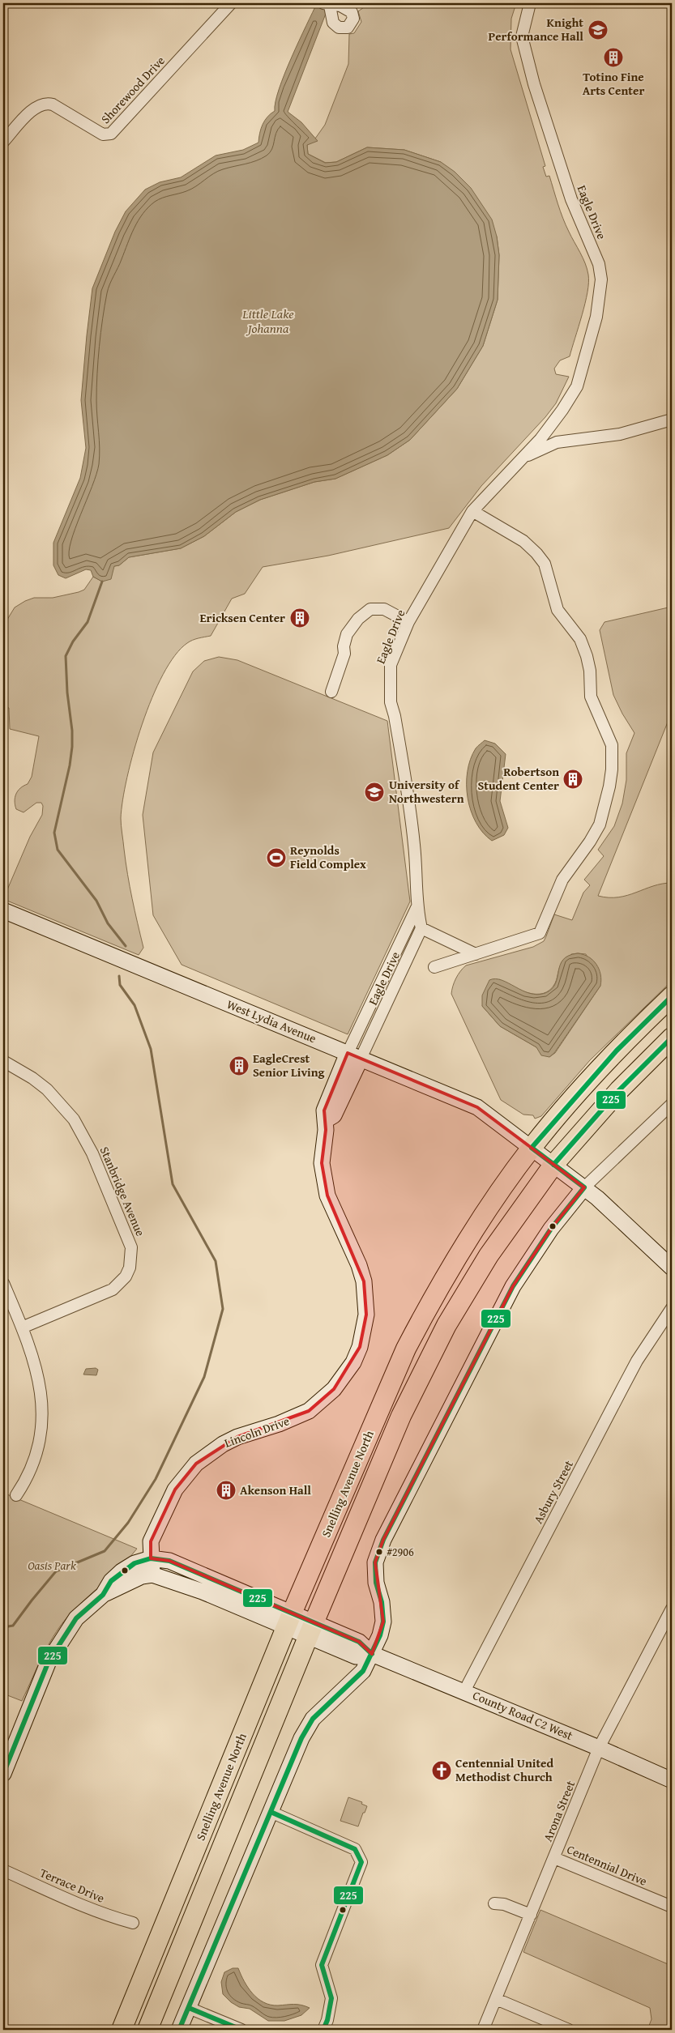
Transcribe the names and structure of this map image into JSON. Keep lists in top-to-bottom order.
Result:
{
  "streets": {
    "highway": ["Snelling Avenue North"],
    "street": [
      "Shorewood Drive",
      "Eagle Drive",
      "West Lydia Avenue",
      "Stanbridge Avenue",
      "Lincoln Drive",
      "Asbury Street",
      "County Road C2 West",
      "Arona Street",
      "Centennial Drive",
      "Terrace Drive"
    ]
  },
  "crossings": [
    ["Eagle Drive", "West Lydia Avenue"],
    ["Eagle Drive", "Lincoln Drive"],
    ["West Lydia Avenue", "Lincoln Drive"],
    ["West Lydia Avenue", "Snelling Avenue North"],
    ["Lincoln Drive", "County Road C2 West"],
    ["Snelling Avenue North", "County Road C2 West"],
    ["Asbury Street", "County Road C2 West"],
    ["County Road C2 West", "Arona Street"],
    ["Arona Street", "Centennial Drive"]
  ],
  "water": ["Little Lake Johanna"],
  "parks": ["Oasis Park"],
  "places": {
    "school or university": ["Knight Performance Hall", "University of Northwestern"],
    "building": [
      "Totino Fine Arts Center",
      "Ericksen Center",
      "Robertson Student Center",
      "EagleCrest Senior Living",
      "Akenson Hall"
    ],
    "sports": ["Reynolds Field Complex"],
    "other": ["#2906"],
    "church": ["Centennial United Methodist Church"]
  },
  "lines": ["transit line 225"]
}
